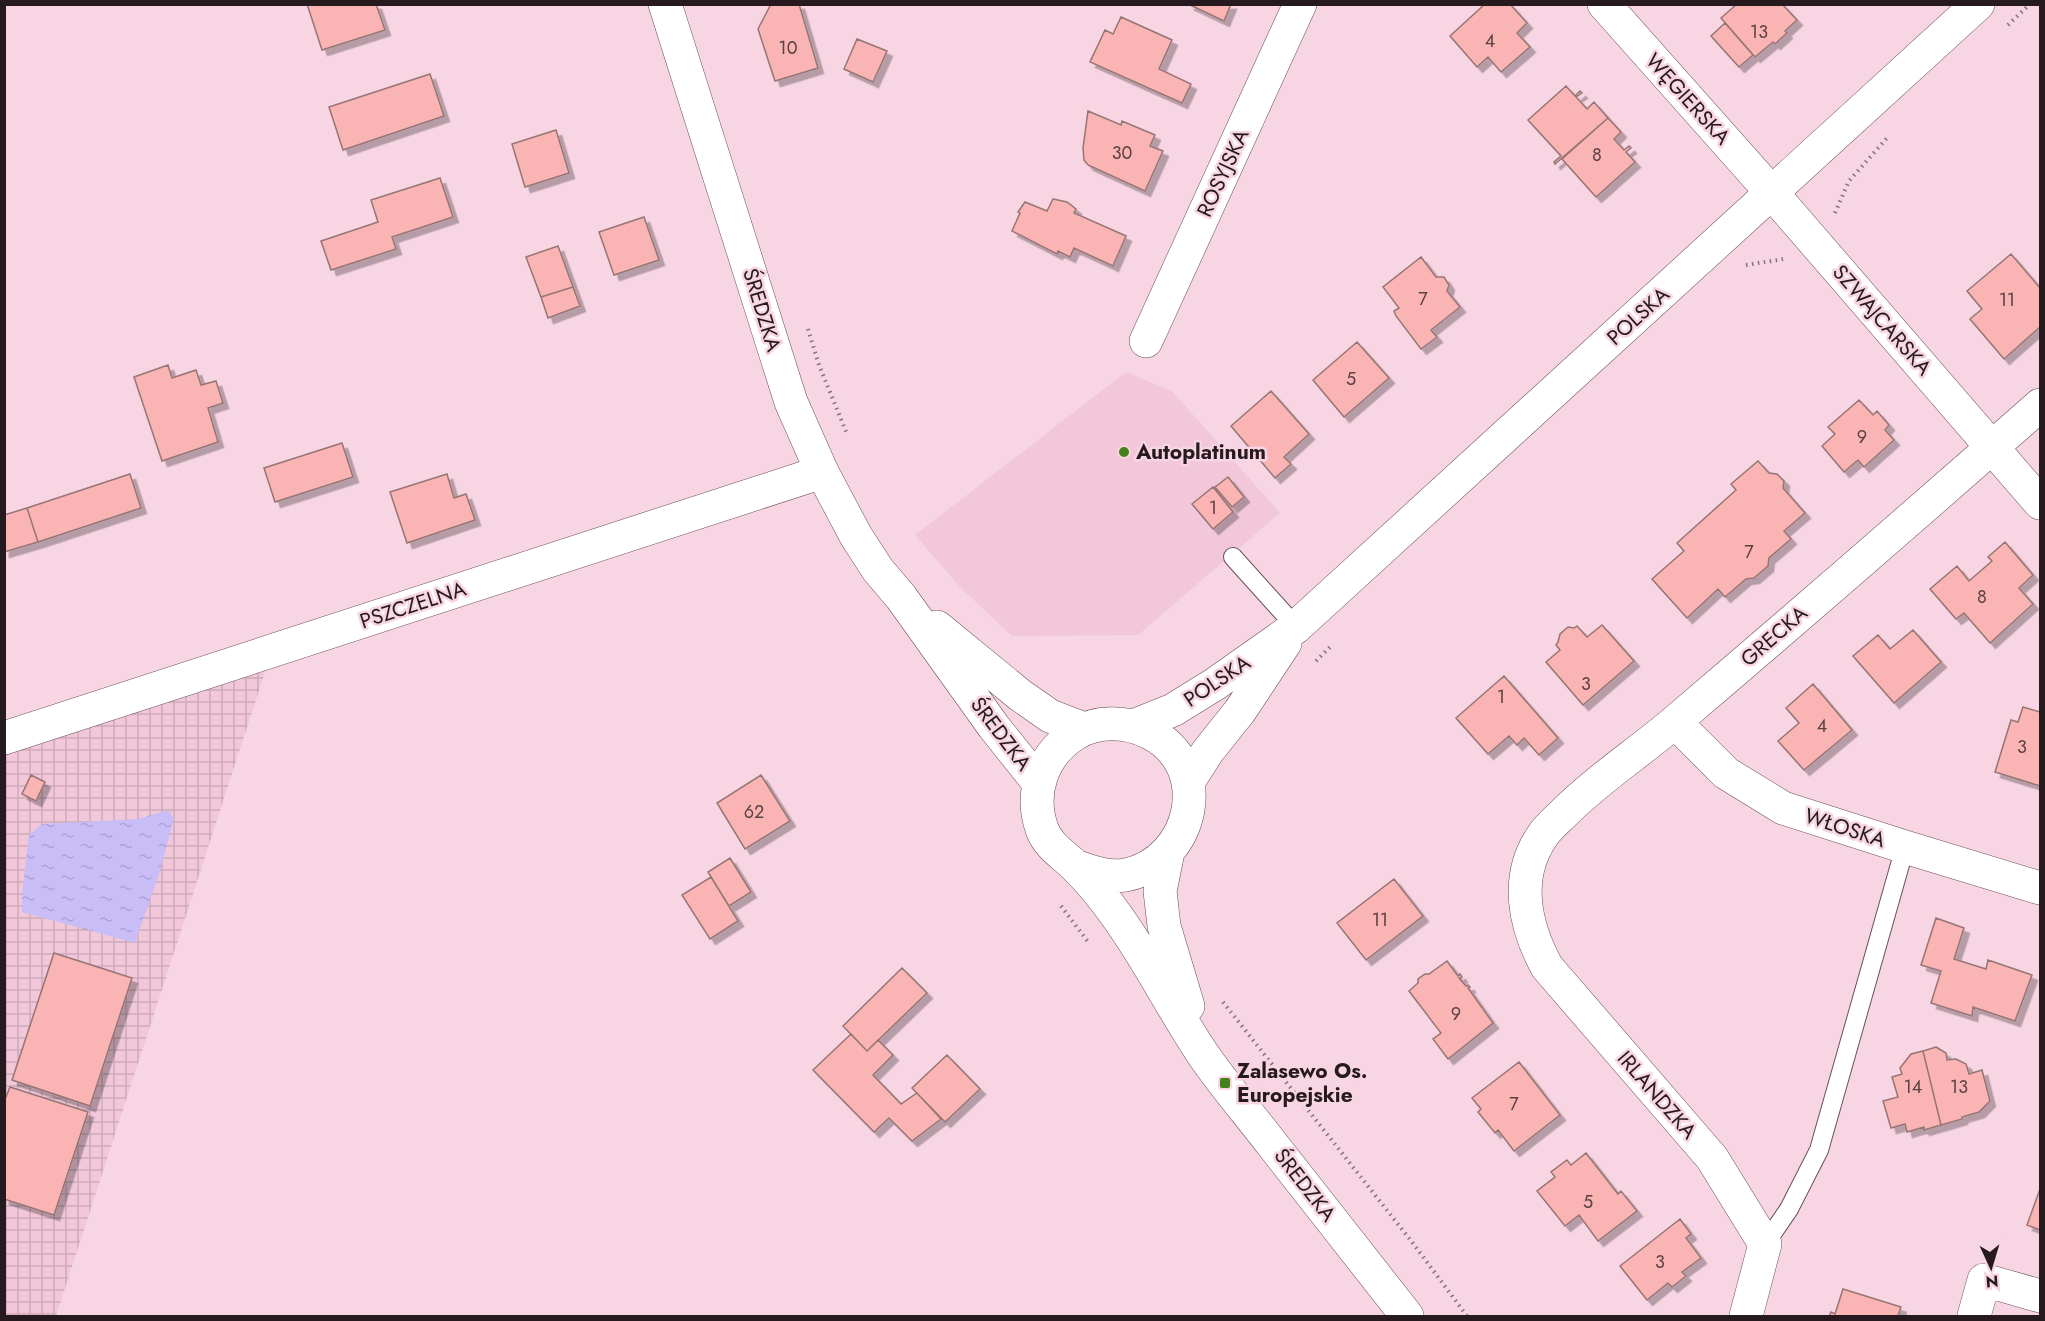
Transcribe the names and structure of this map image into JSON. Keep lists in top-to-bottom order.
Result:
{
  "streets": {
    "street": [
      "WĘGIERSKA",
      "ROSYJSKA",
      "ŚREDZKA",
      "POLSKA",
      "SZWAJCARSKA",
      "PSZCZELNA",
      "GRECKA",
      "WŁOSKA",
      "IRLANDZKA"
    ]
  },
  "crossings": [
    ["WĘGIERSKA", "POLSKA"],
    ["WĘGIERSKA", "SZWAJCARSKA"],
    ["ŚREDZKA", "POLSKA"],
    ["ŚREDZKA", "PSZCZELNA"],
    ["POLSKA", "SZWAJCARSKA"],
    ["SZWAJCARSKA", "GRECKA"],
    ["GRECKA", "WŁOSKA"],
    ["GRECKA", "IRLANDZKA"]
  ],
  "places": {
    "other": ["Autoplatinum"],
    "transit": ["Zalasewo Os. Europejskie"]
  },
  "house_numbers": [
    "13",
    "4",
    "10",
    "30",
    "8",
    "7",
    "11",
    "5",
    "9",
    "1",
    "7",
    "8",
    "3",
    "1",
    "4",
    "3",
    "62",
    "11",
    "9",
    "14",
    "13",
    "7",
    "5",
    "3"
  ],
  "north": "bottom"
}
